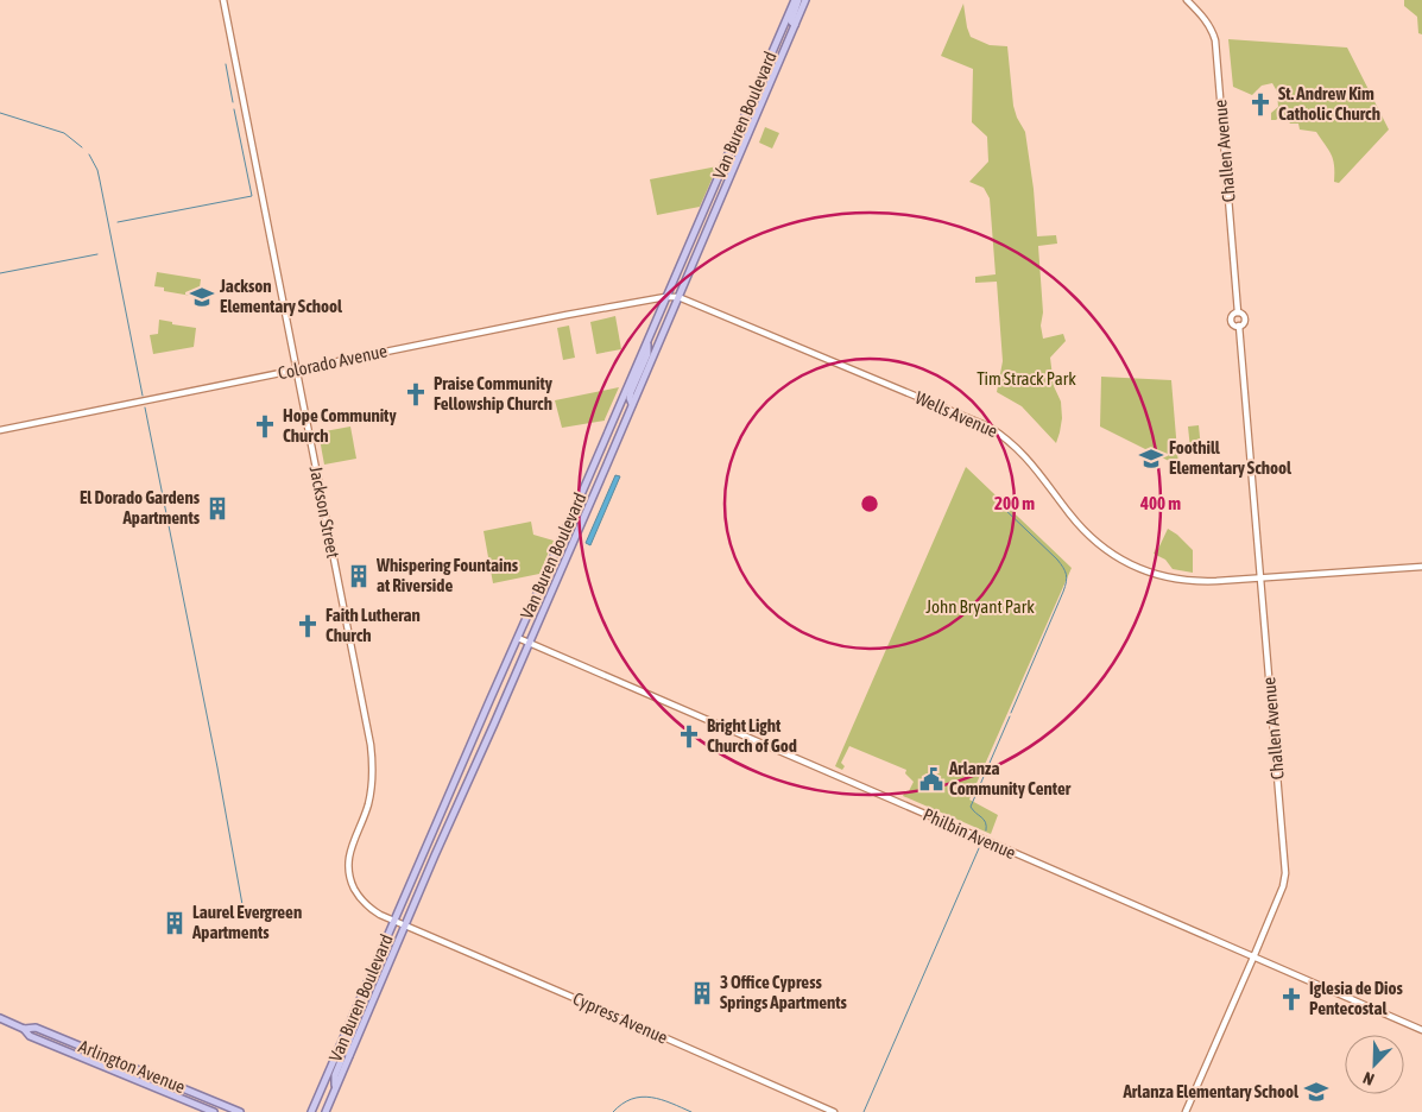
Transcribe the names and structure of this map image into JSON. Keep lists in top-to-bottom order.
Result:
{
  "streets": {
    "main road": ["Van Buren Boulevard", "Arlington Avenue"],
    "street": [
      "Challen Avenue",
      "Colorado Avenue",
      "Wells Avenue",
      "Jackson Street",
      "Philbin Avenue",
      "Cypress Avenue"
    ]
  },
  "crossings": [
    ["Van Buren Boulevard", "Colorado Avenue"],
    ["Van Buren Boulevard", "Wells Avenue"],
    ["Van Buren Boulevard", "Jackson Street"],
    ["Van Buren Boulevard", "Philbin Avenue"],
    ["Van Buren Boulevard", "Cypress Avenue"],
    ["Challen Avenue", "Wells Avenue"],
    ["Challen Avenue", "Philbin Avenue"],
    ["Colorado Avenue", "Wells Avenue"],
    ["Colorado Avenue", "Jackson Street"],
    ["Jackson Street", "Cypress Avenue"]
  ],
  "parks": ["Tim Strack Park", "John Bryant Park"],
  "places": {
    "church": [
      "St. Andrew Kim Catholic Church",
      "Praise Community Fellowship Church",
      "Hope Community Church",
      "Faith Lutheran Church",
      "Bright Light Church of God",
      "Iglesia de Dios Pentecostal"
    ],
    "school or university": ["Jackson Elementary School", "Foothill Elementary School", "Arlanza Elementary School"],
    "building": [
      "El Dorado Gardens Apartments",
      "Whispering Fountains at Riverside",
      "Laurel Evergreen Apartments",
      "3 Office Cypress Springs Apartments"
    ],
    "public building": ["Arlanza Community Center"]
  },
  "north": "bottom left",
  "rings": ["200 m", "400 m"]
}
